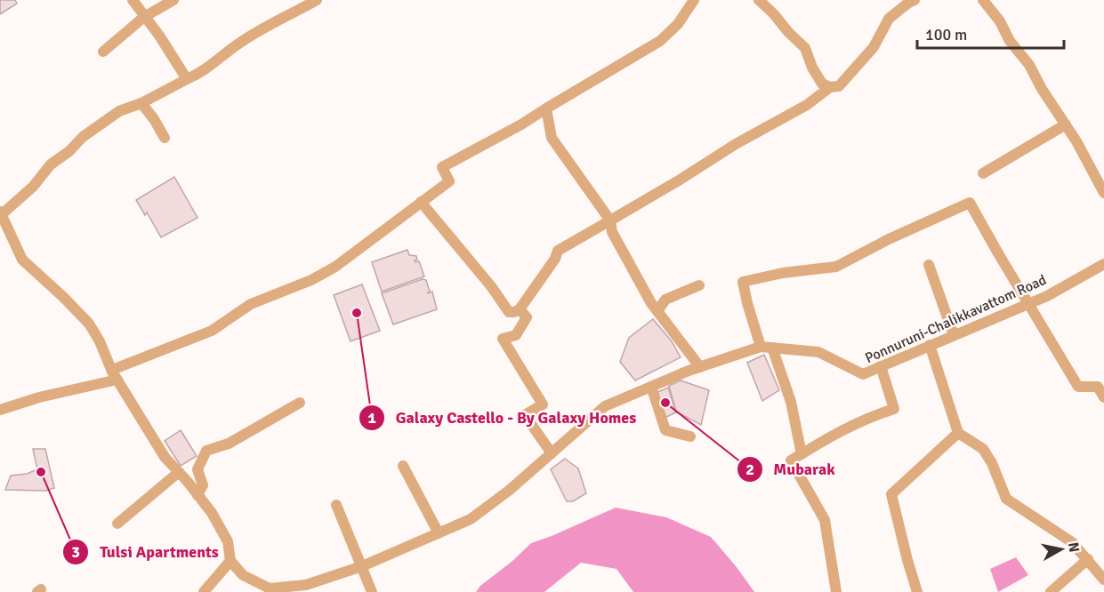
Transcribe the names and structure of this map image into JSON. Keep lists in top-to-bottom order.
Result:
{
  "streets": {
    "street": ["Ponnuruni-Chalikkavattom Road"]
  },
  "places": ["Galaxy Castello - By Galaxy Homes", "Mubarak", "Tulsi Apartments"],
  "scale_bar": "100 m",
  "north": "right"
}
